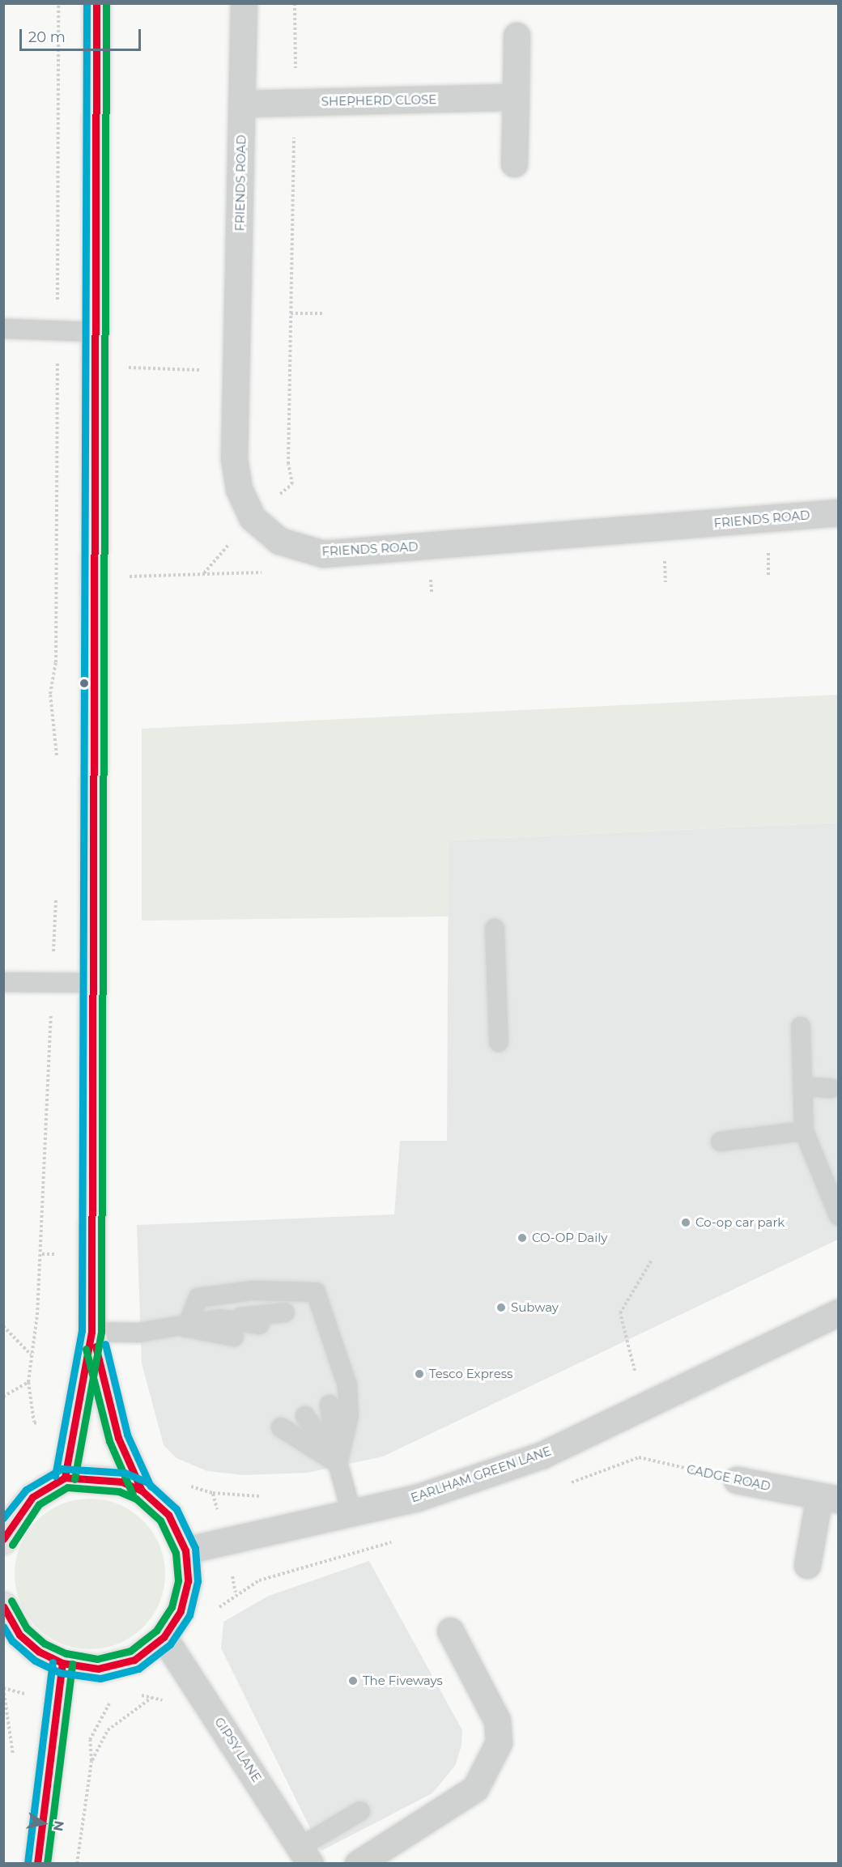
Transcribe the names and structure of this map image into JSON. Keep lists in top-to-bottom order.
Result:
{
  "streets": {
    "street": [
      "SHEPHERD CLOSE",
      "FRIENDS ROAD",
      "EARLHAM GREEN LANE",
      "CADGE ROAD",
      "GIPSY LANE"
    ]
  },
  "crossings": [
    ["SHEPHERD CLOSE", "FRIENDS ROAD"]
  ],
  "places": [
    "Co-op car park",
    "CO-OP Daily",
    "Subway",
    "Tesco Express",
    "The Fiveways"
  ],
  "scale_bar": "20 m",
  "north": "right"
}
